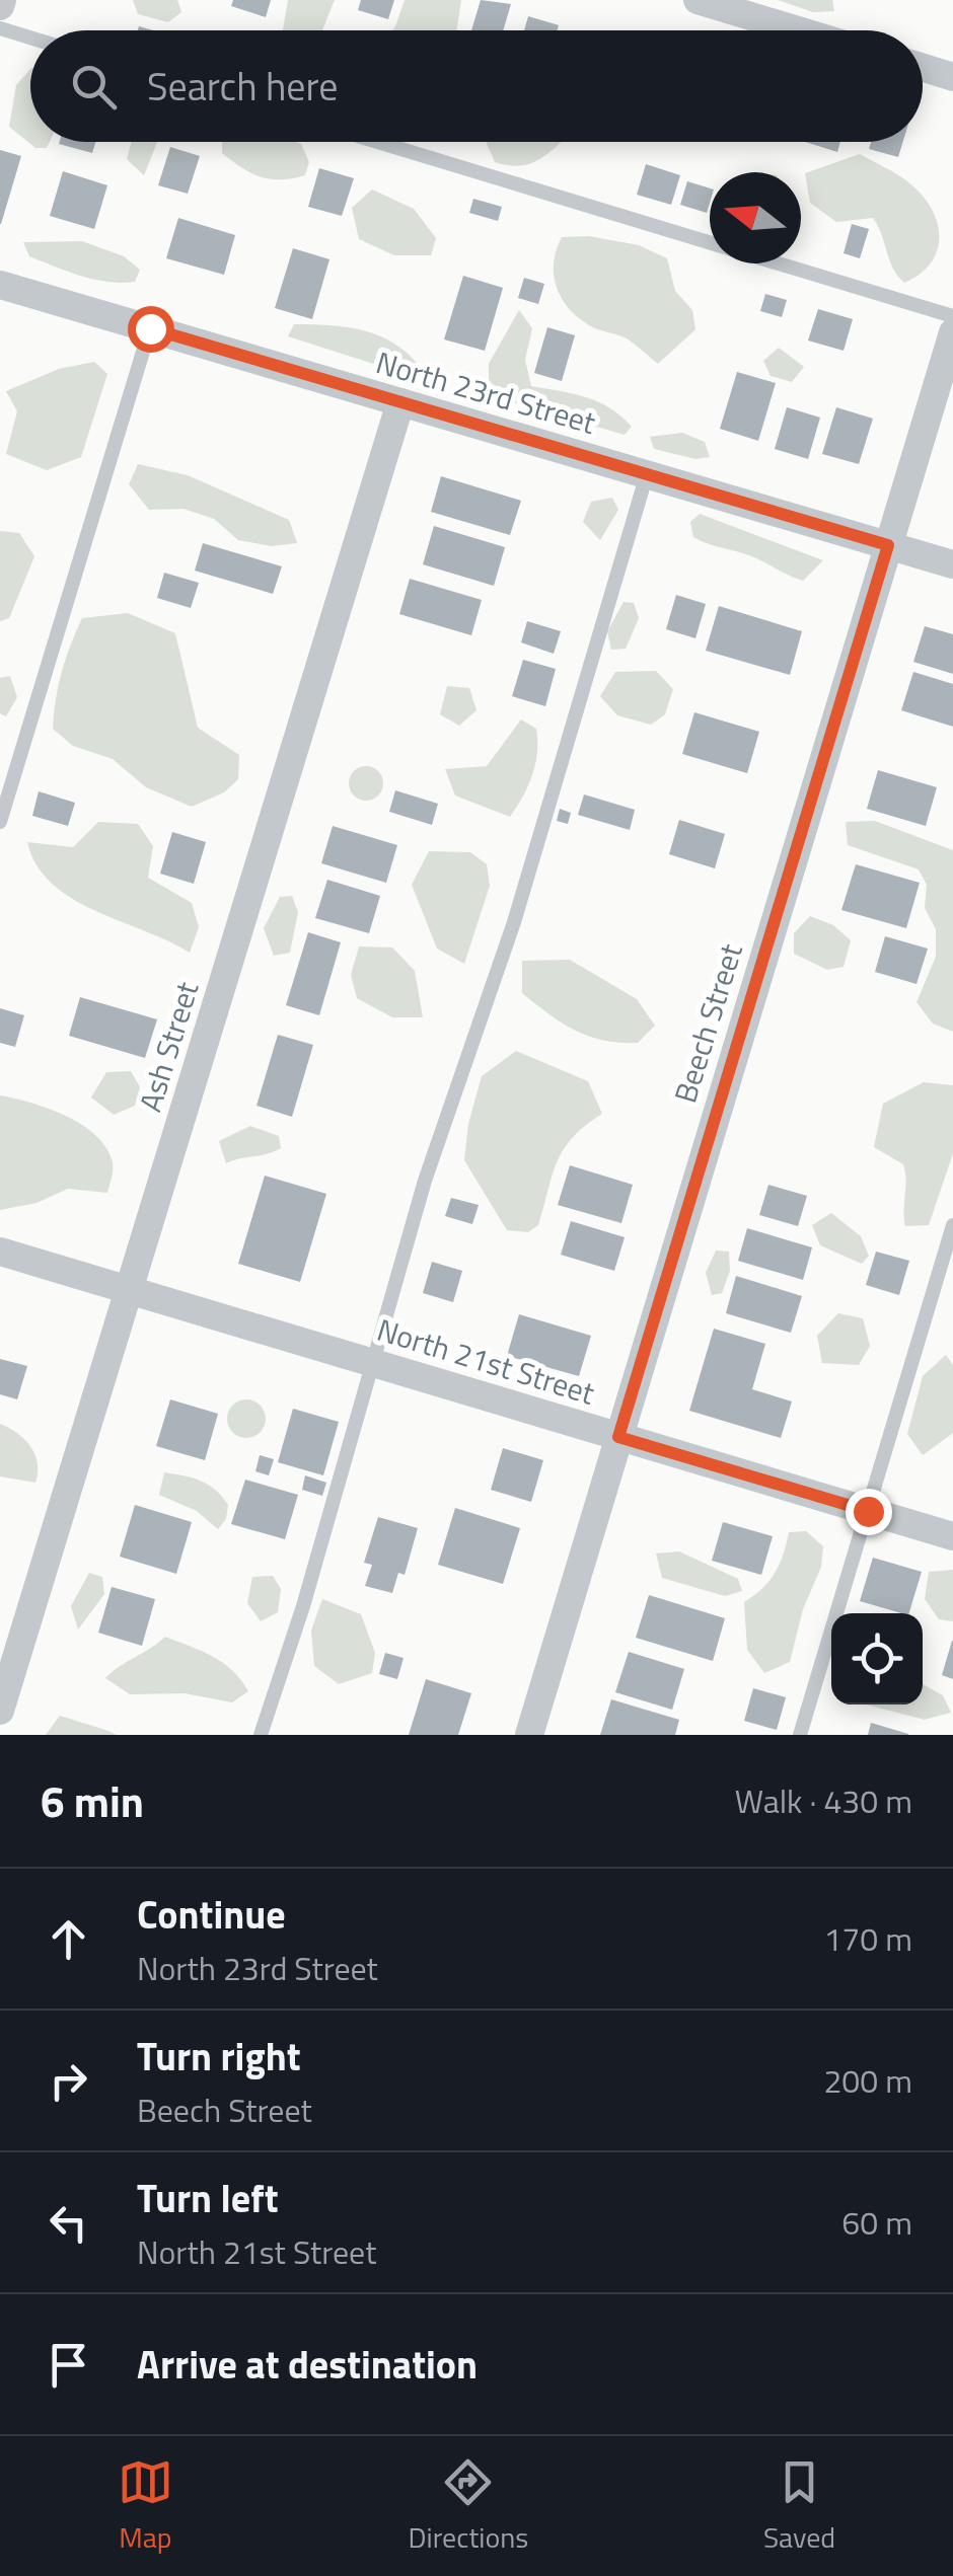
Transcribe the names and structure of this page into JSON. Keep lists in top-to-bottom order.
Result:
{
  "streets": {
    "street": [
      "North 23rd Street",
      "Beech Street",
      "Ash Street",
      "North 21st Street"
    ]
  },
  "crossings": [
    ["North 23rd Street", "Beech Street"],
    ["North 23rd Street", "Ash Street"],
    ["Beech Street", "North 21st Street"],
    ["Ash Street", "North 21st Street"]
  ],
  "north": "left",
  "page": {
    "search": "Search here",
    "heading": ["6 min", "Walk · 430 m"],
    "list": [
      ["Continue", "North 23rd Street", "170 m"],
      ["Turn right", "Beech Street", "200 m"],
      ["Turn left", "North 21st Street", "60 m"],
      "Arrive at destination"
    ],
    "nav": ["Map", "Directions", "Saved"]
  }
}
